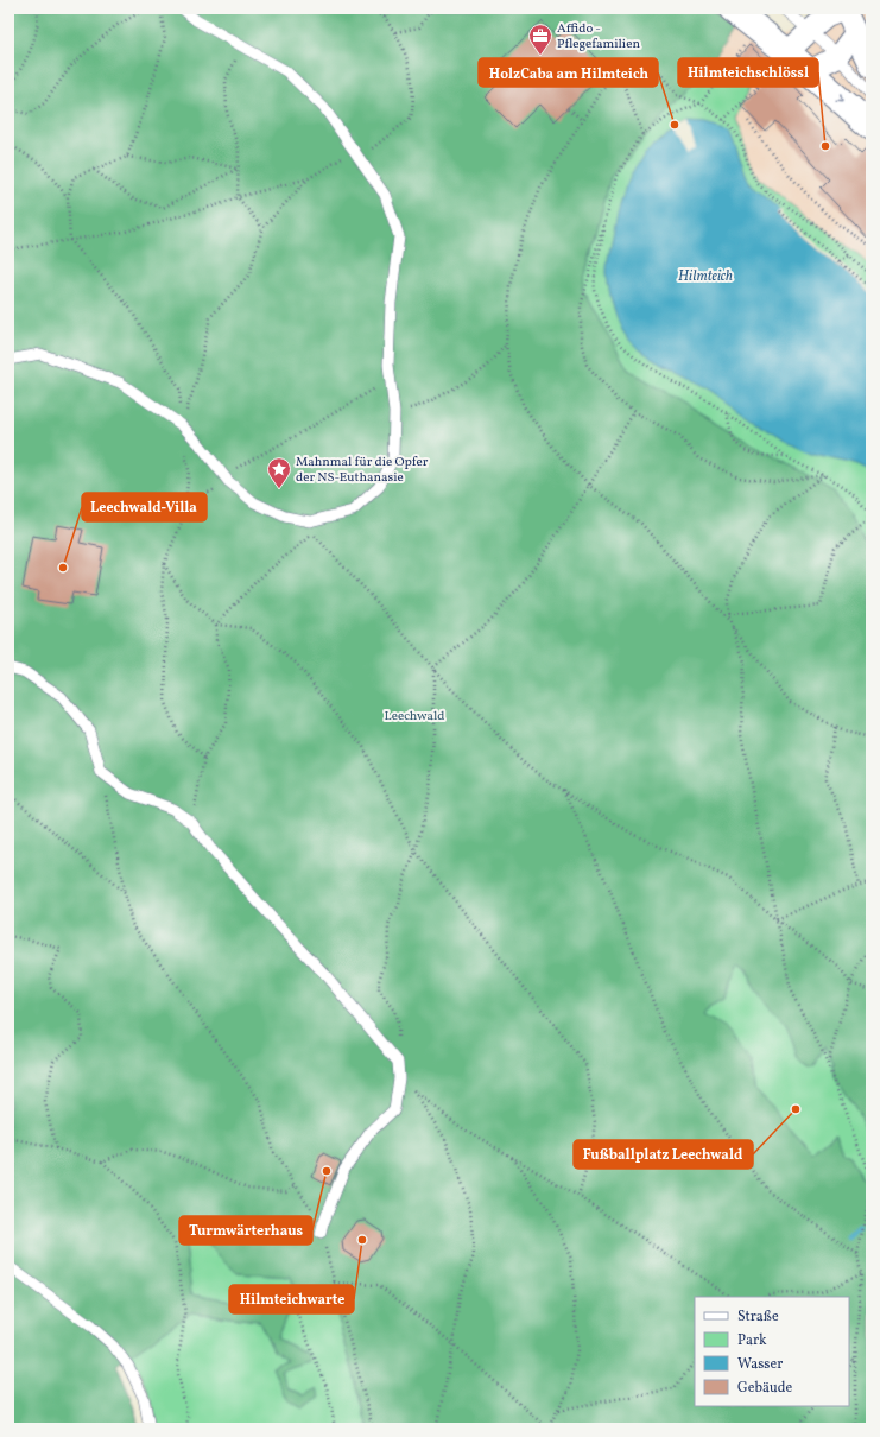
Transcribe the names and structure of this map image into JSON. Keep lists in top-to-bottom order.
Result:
{
  "water": ["Hilmteich"],
  "parks": ["Leechwald"],
  "places": {
    "office": ["Affido - Pflegefamilien"],
    "other": [
      "HolzCaba am Hilmteich",
      "Hilmteichschlössl",
      "Leechwald-Villa",
      "Fußballplatz Leechwald",
      "Turmwärterhaus",
      "Hilmteichwarte"
    ],
    "place": ["Mahnmal für die Opfer der NS-Euthanasie"]
  },
  "legend": [
    "Straße",
    "Park",
    "Wasser",
    "Gebäude"
  ]
}
